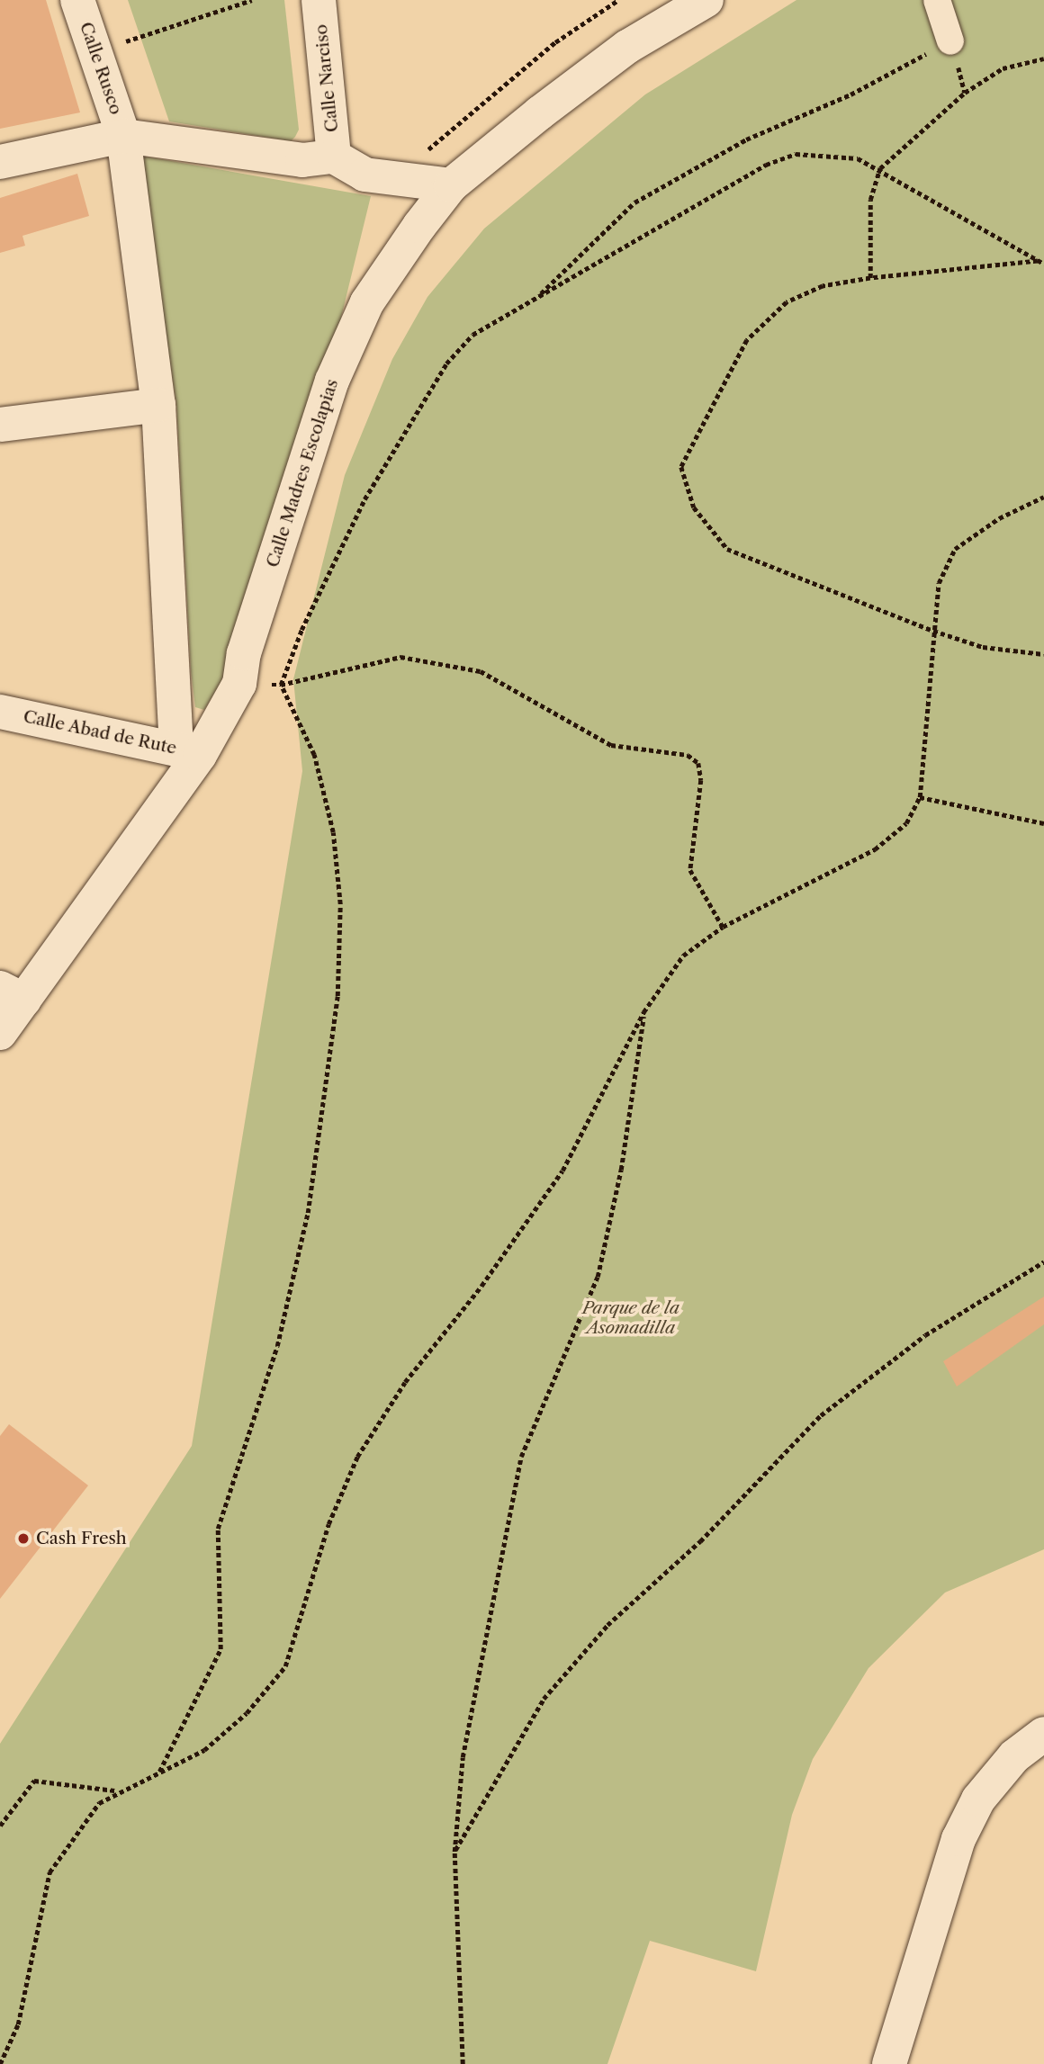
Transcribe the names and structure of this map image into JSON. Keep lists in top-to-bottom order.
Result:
{
  "streets": {
    "street": [
      "Calle Rusco",
      "Calle Narciso",
      "Calle Madres Escolapias",
      "Calle Abad de Rute"
    ]
  },
  "crossings": [
    ["Calle Madres Escolapias", "Calle Abad de Rute"]
  ],
  "parks": ["Parque de la Asomadilla"],
  "places": ["Cash Fresh"]
}
